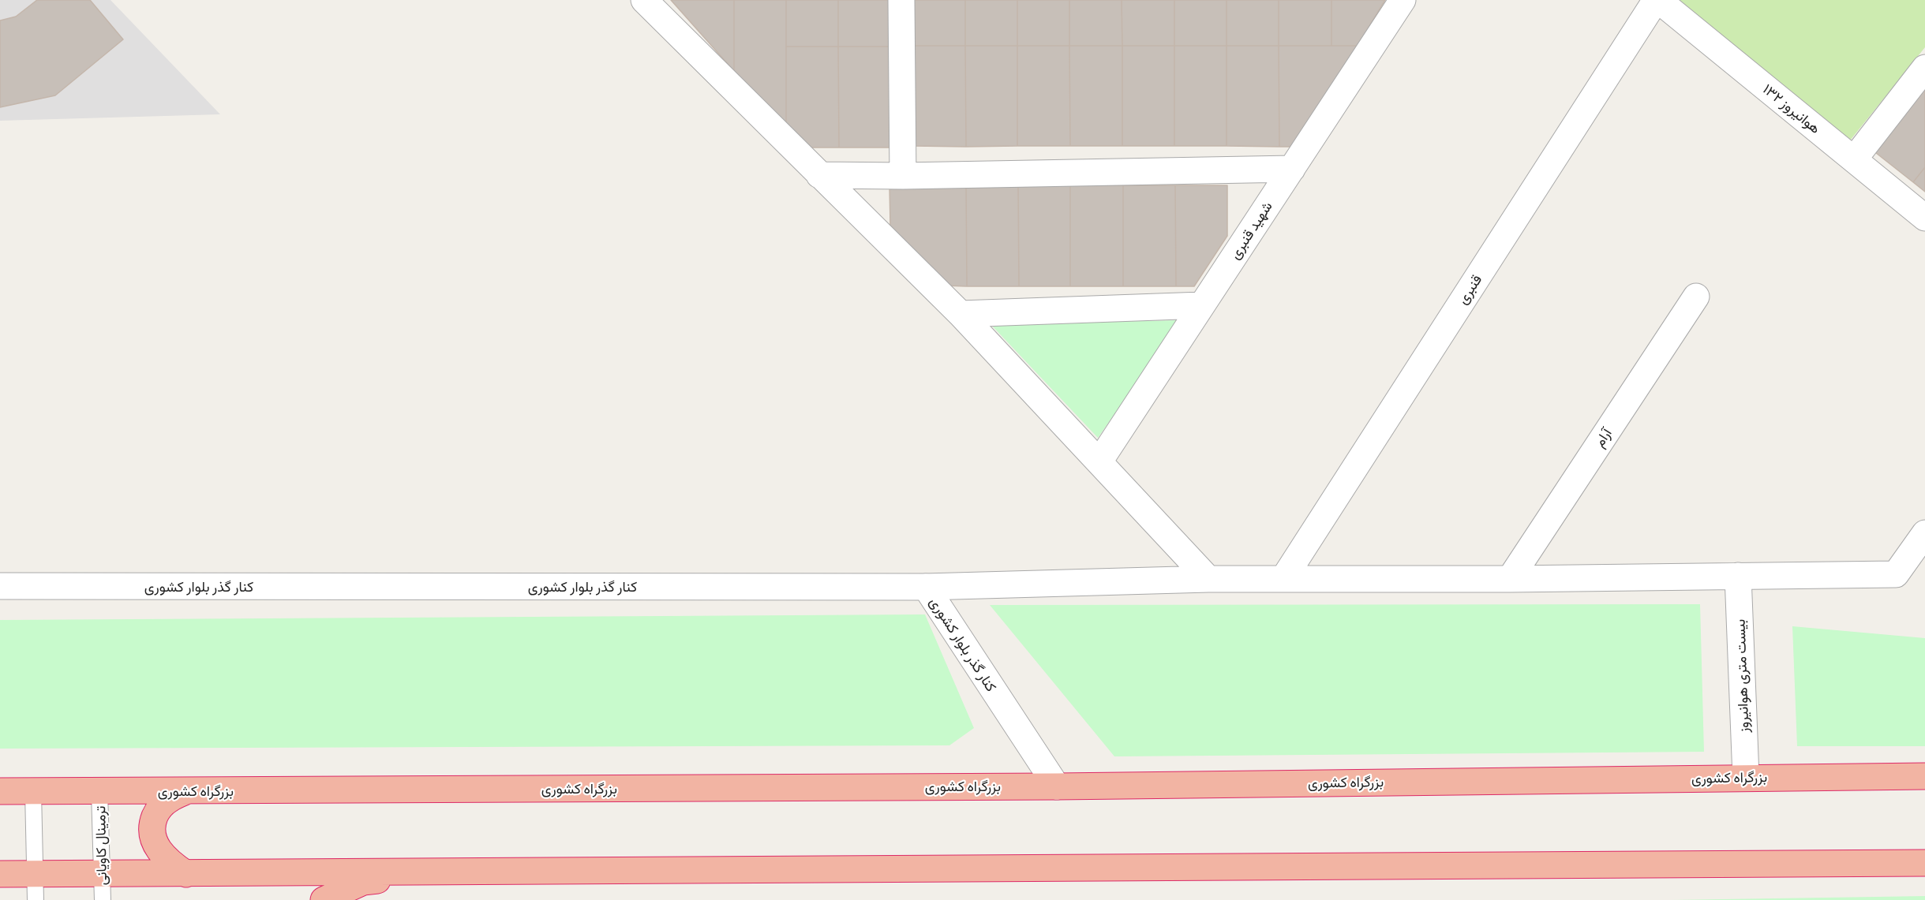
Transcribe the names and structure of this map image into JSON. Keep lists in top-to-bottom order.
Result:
{
  "streets": {
    "highway": ["بزرگراه کشوری"],
    "street": [
      "هوانیروز ۱۳۲",
      "شهید قنبری",
      "قنبری",
      "آرام",
      "کنار گذر بلوار کشوری",
      "بیست متری هوانیروز"
    ],
    "lane": ["ترمینال کاویانی"]
  },
  "crossings": [
    ["هوانیروز ۱۳۲", "قنبری"],
    ["کنار گذر بلوار کشوری", "بزرگراه کشوری"],
    ["بیست متری هوانیروز", "بزرگراه کشوری"],
    ["بزرگراه کشوری", "ترمینال کاویانی"]
  ]
}
